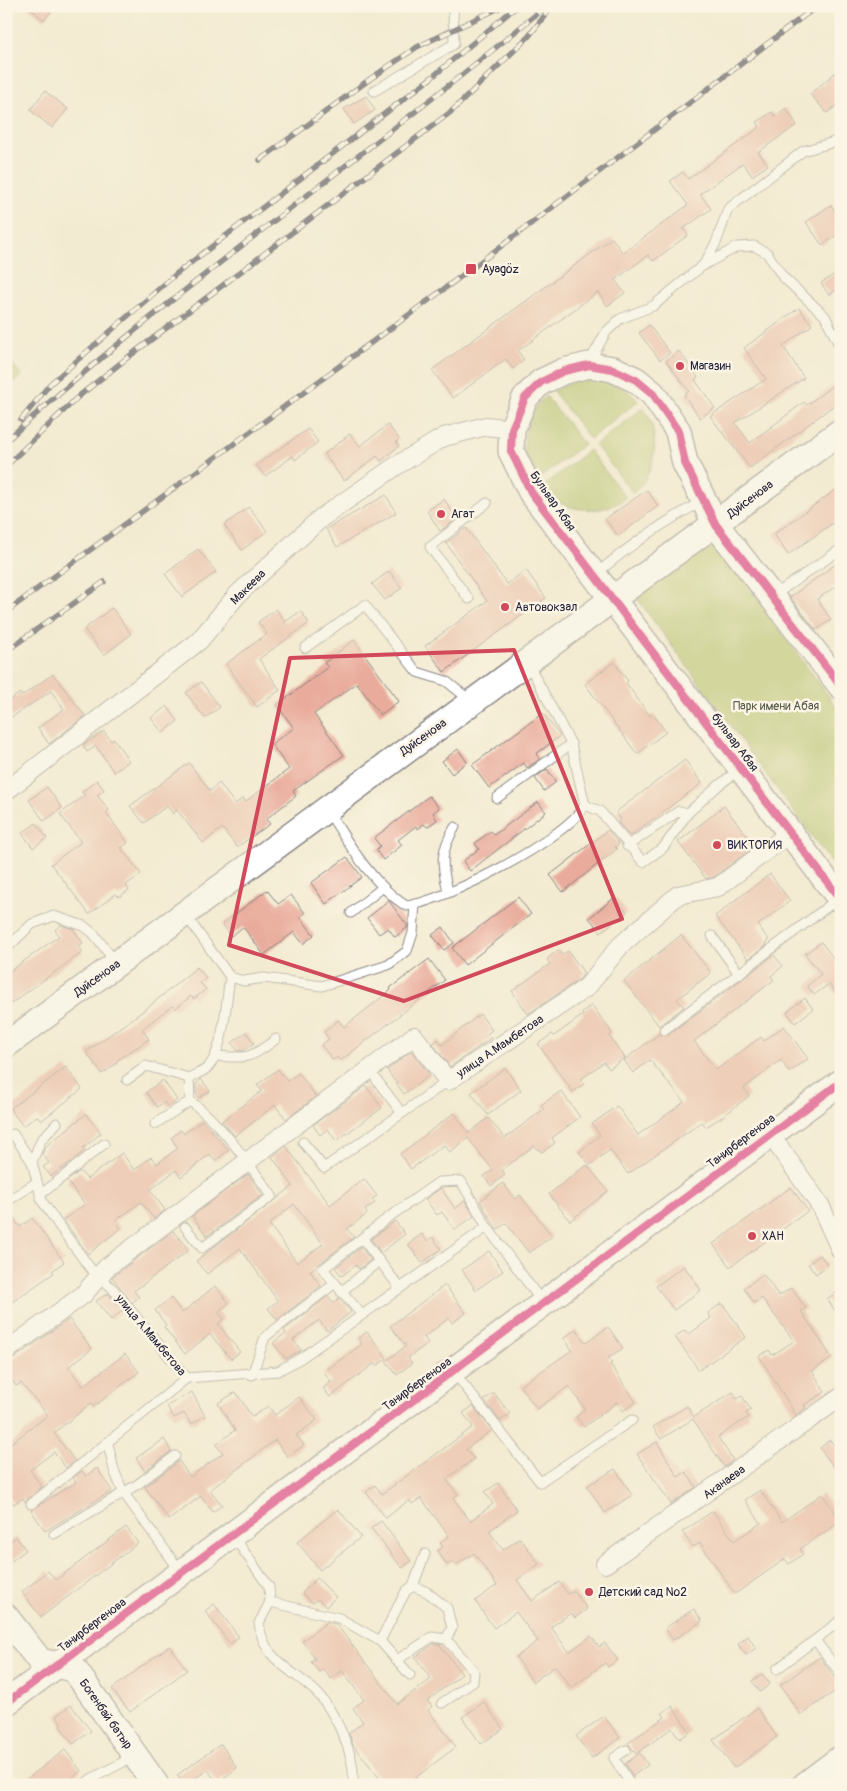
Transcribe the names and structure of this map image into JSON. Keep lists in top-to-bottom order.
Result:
{
  "streets": {
    "street": [
      "Дуйсенова",
      "Бульвар Абая",
      "Макеева",
      "бульвар Абая",
      "улица А.Мамбетова",
      "Танирбергенова",
      "Аканаева",
      "Богенбай батыр"
    ]
  },
  "crossings": [
    ["Дуйсенова", "Бульвар Абая"],
    ["Дуйсенова", "бульвар Абая"],
    ["Бульвар Абая", "Макеева"],
    ["Бульвар Абая", "бульвар Абая"],
    ["бульвар Абая", "улица А.Мамбетова"],
    ["Танирбергенова", "Богенбай батыр"]
  ],
  "parks": ["Парк имени Абая"],
  "places": {
    "transit": ["Ayagöz"],
    "other": [
      "Магазин",
      "Агат",
      "Автовокзал",
      "ВИКТОРИЯ",
      "ХАН",
      "Детский сад №2"
    ]
  }
}
